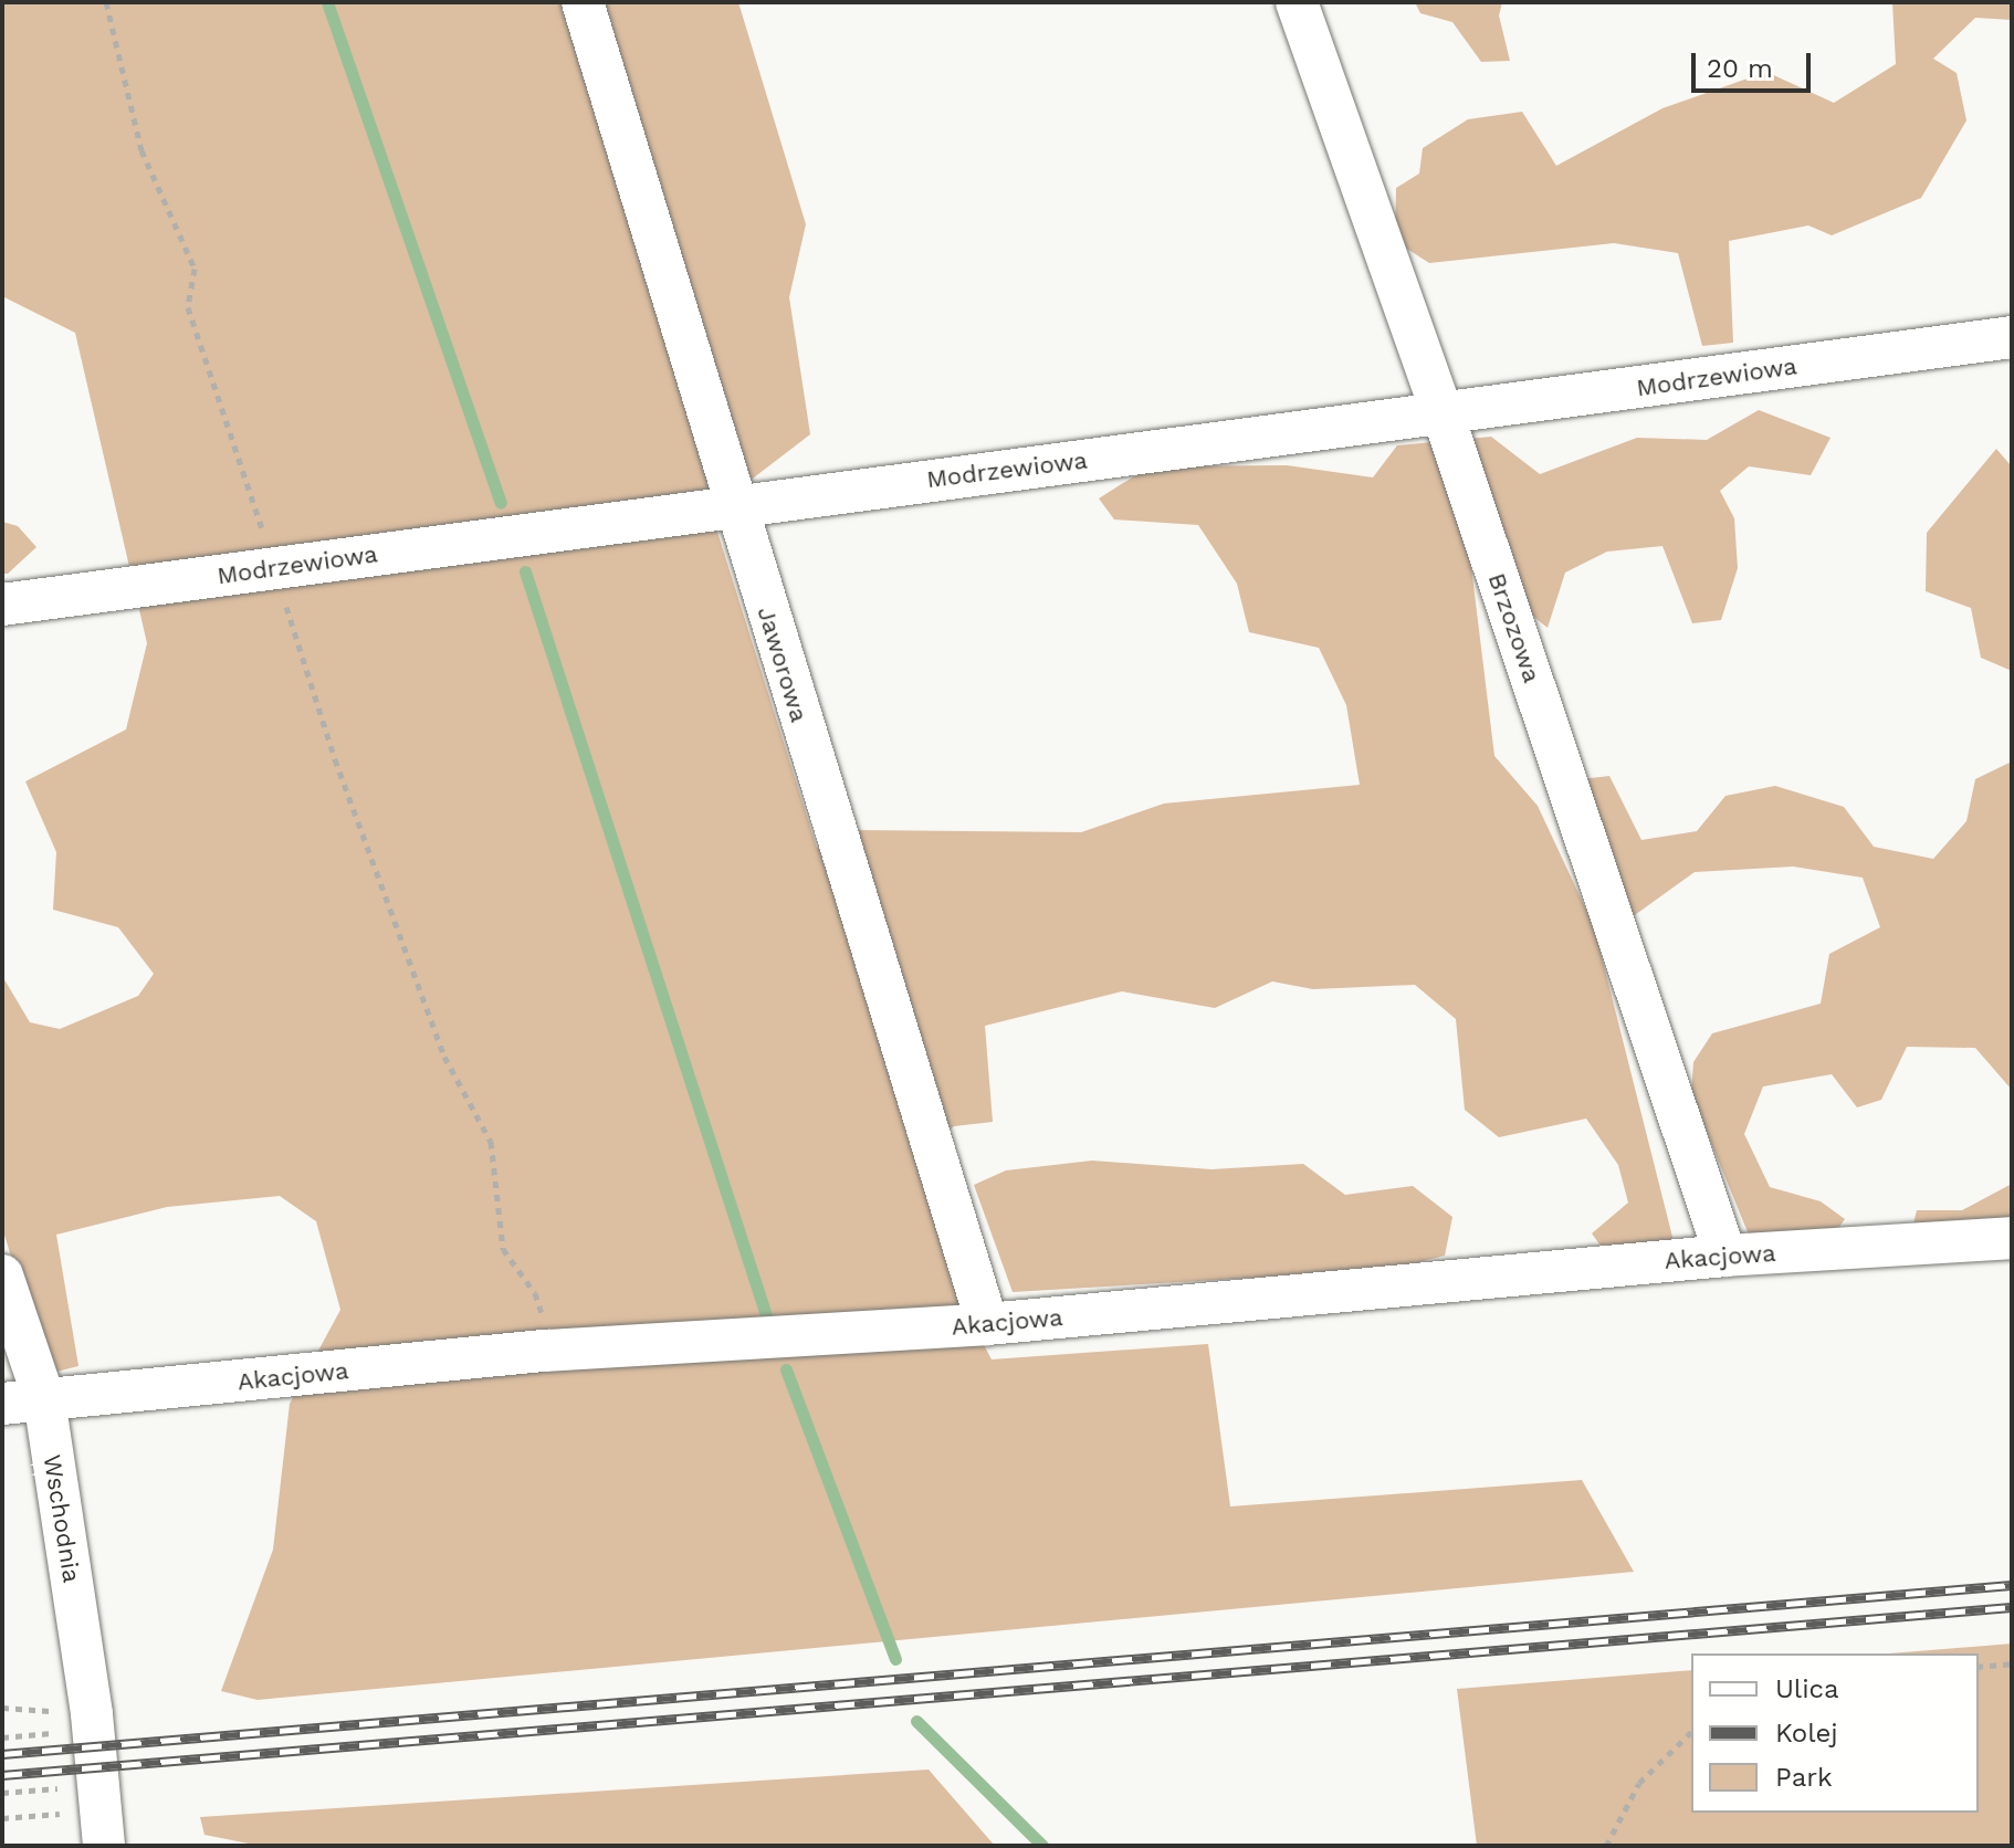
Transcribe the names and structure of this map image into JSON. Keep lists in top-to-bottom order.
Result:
{
  "streets": {
    "street": [
      "Modrzewiowa",
      "Brzozowa",
      "Jaworowa",
      "Akacjowa",
      "Wschodnia"
    ]
  },
  "crossings": [
    ["Modrzewiowa", "Brzozowa"],
    ["Modrzewiowa", "Jaworowa"],
    ["Brzozowa", "Akacjowa"],
    ["Jaworowa", "Akacjowa"],
    ["Akacjowa", "Wschodnia"]
  ],
  "legend": ["Ulica", "Kolej", "Park"],
  "scale_bar": "20 m"
}
